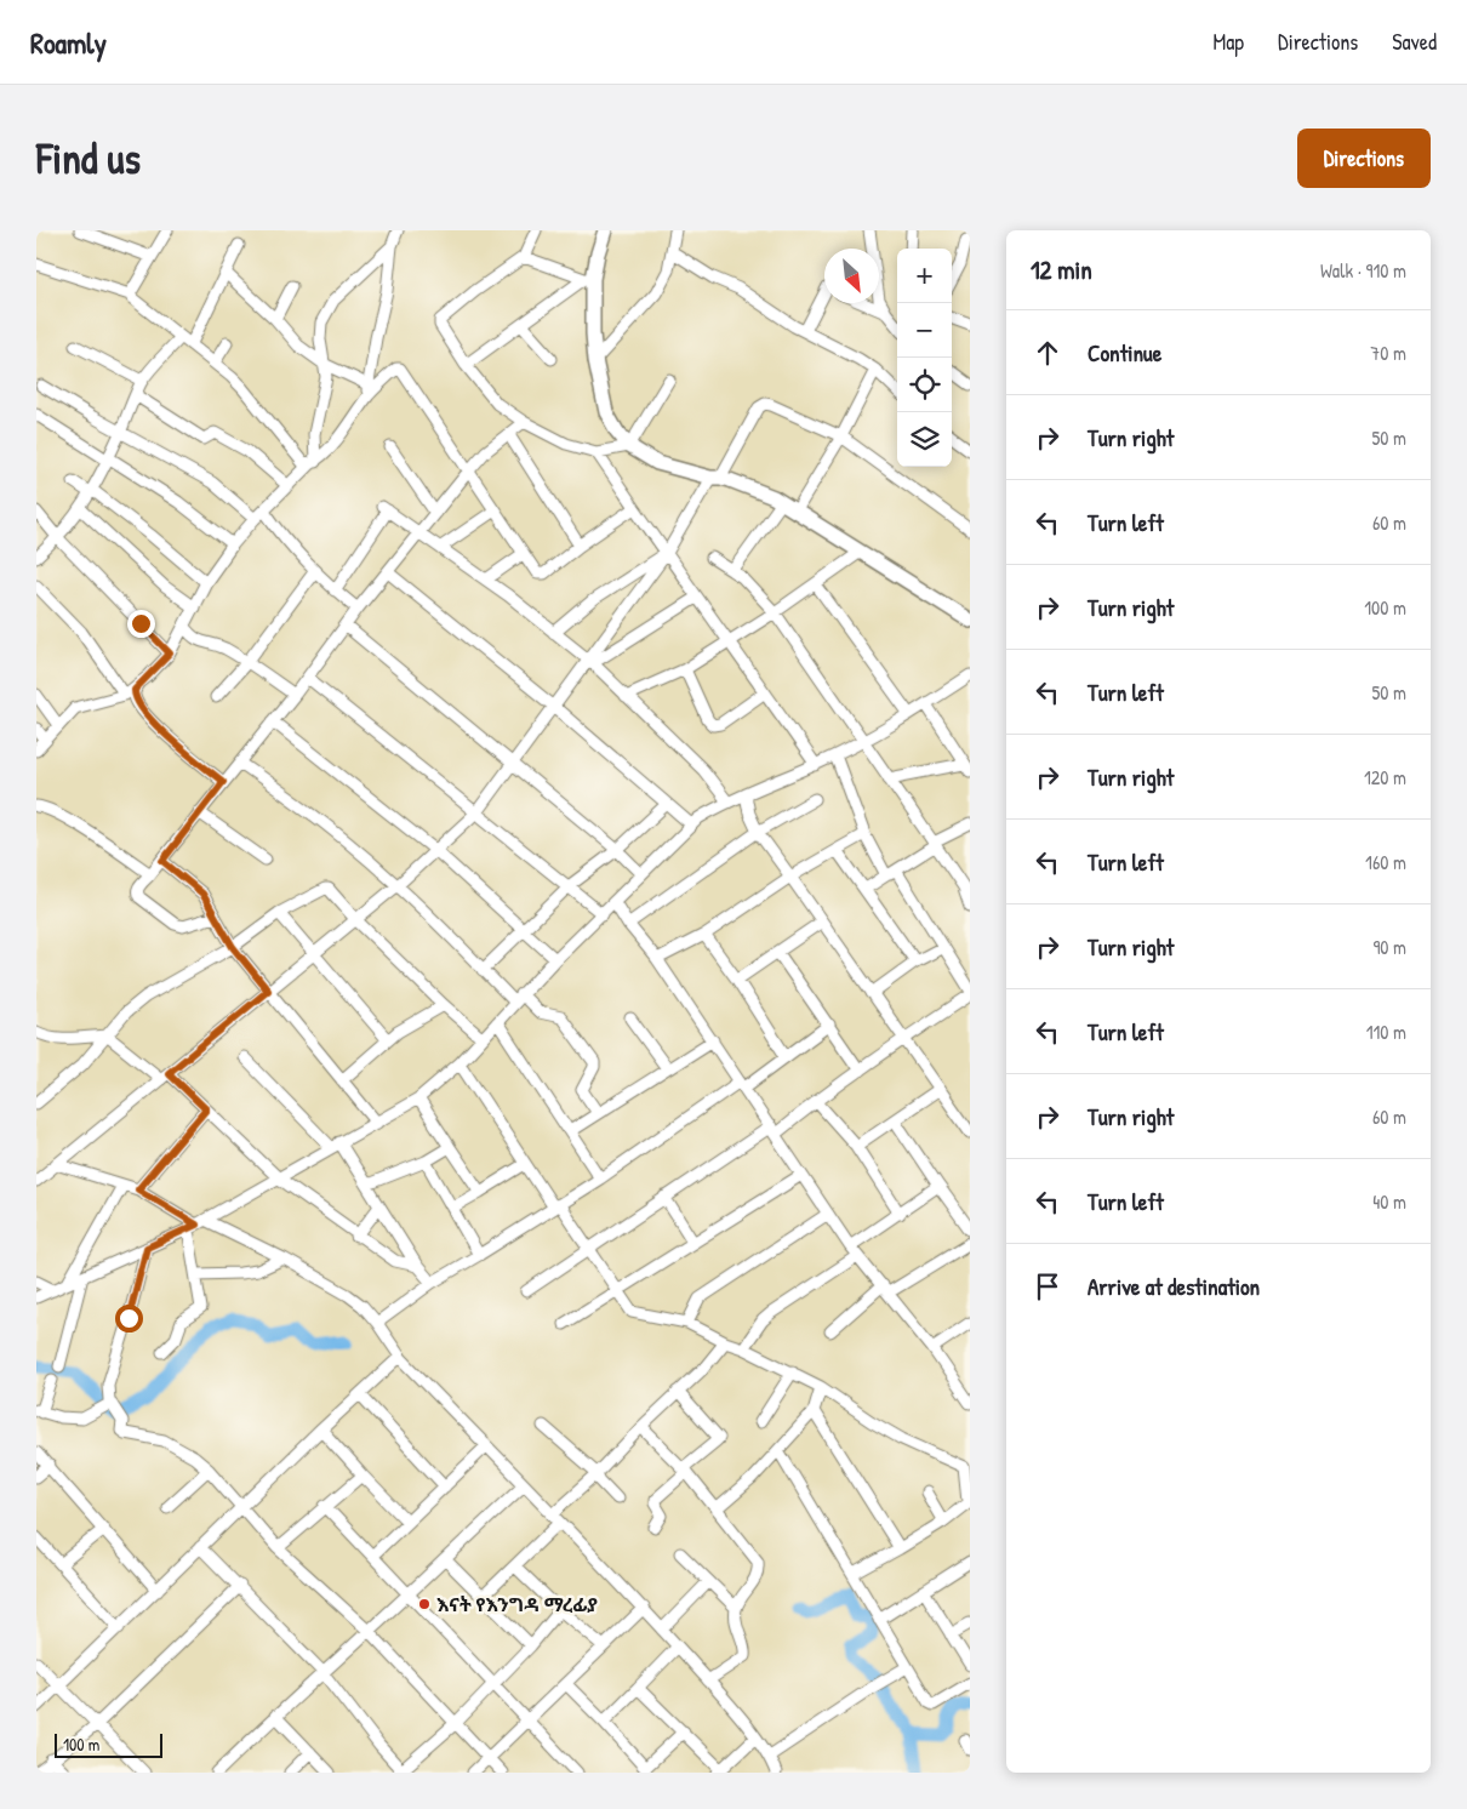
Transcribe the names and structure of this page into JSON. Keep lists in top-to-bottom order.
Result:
{
  "places": ["እናት የእንግዳ ማረፊያ"],
  "scale_bar": "100 m",
  "north": "bottom right",
  "page": {
    "header": "Roamly",
    "nav": ["Map", "Directions", "Saved"],
    "buttons": "Directions",
    "title": "Find us",
    "heading": ["12 min", "Walk · 910 m"],
    "map_buttons": ["+", "−"],
    "list": [
      ["Continue", "70 m"],
      ["Turn right", "50 m"],
      ["Turn left", "60 m"],
      ["Turn right", "100 m"],
      ["Turn left", "50 m"],
      ["Turn right", "120 m"],
      ["Turn left", "160 m"],
      ["Turn right", "90 m"],
      ["Turn left", "110 m"],
      ["Turn right", "60 m"],
      ["Turn left", "40 m"],
      "Arrive at destination"
    ],
    "scale": "100 m"
  }
}
